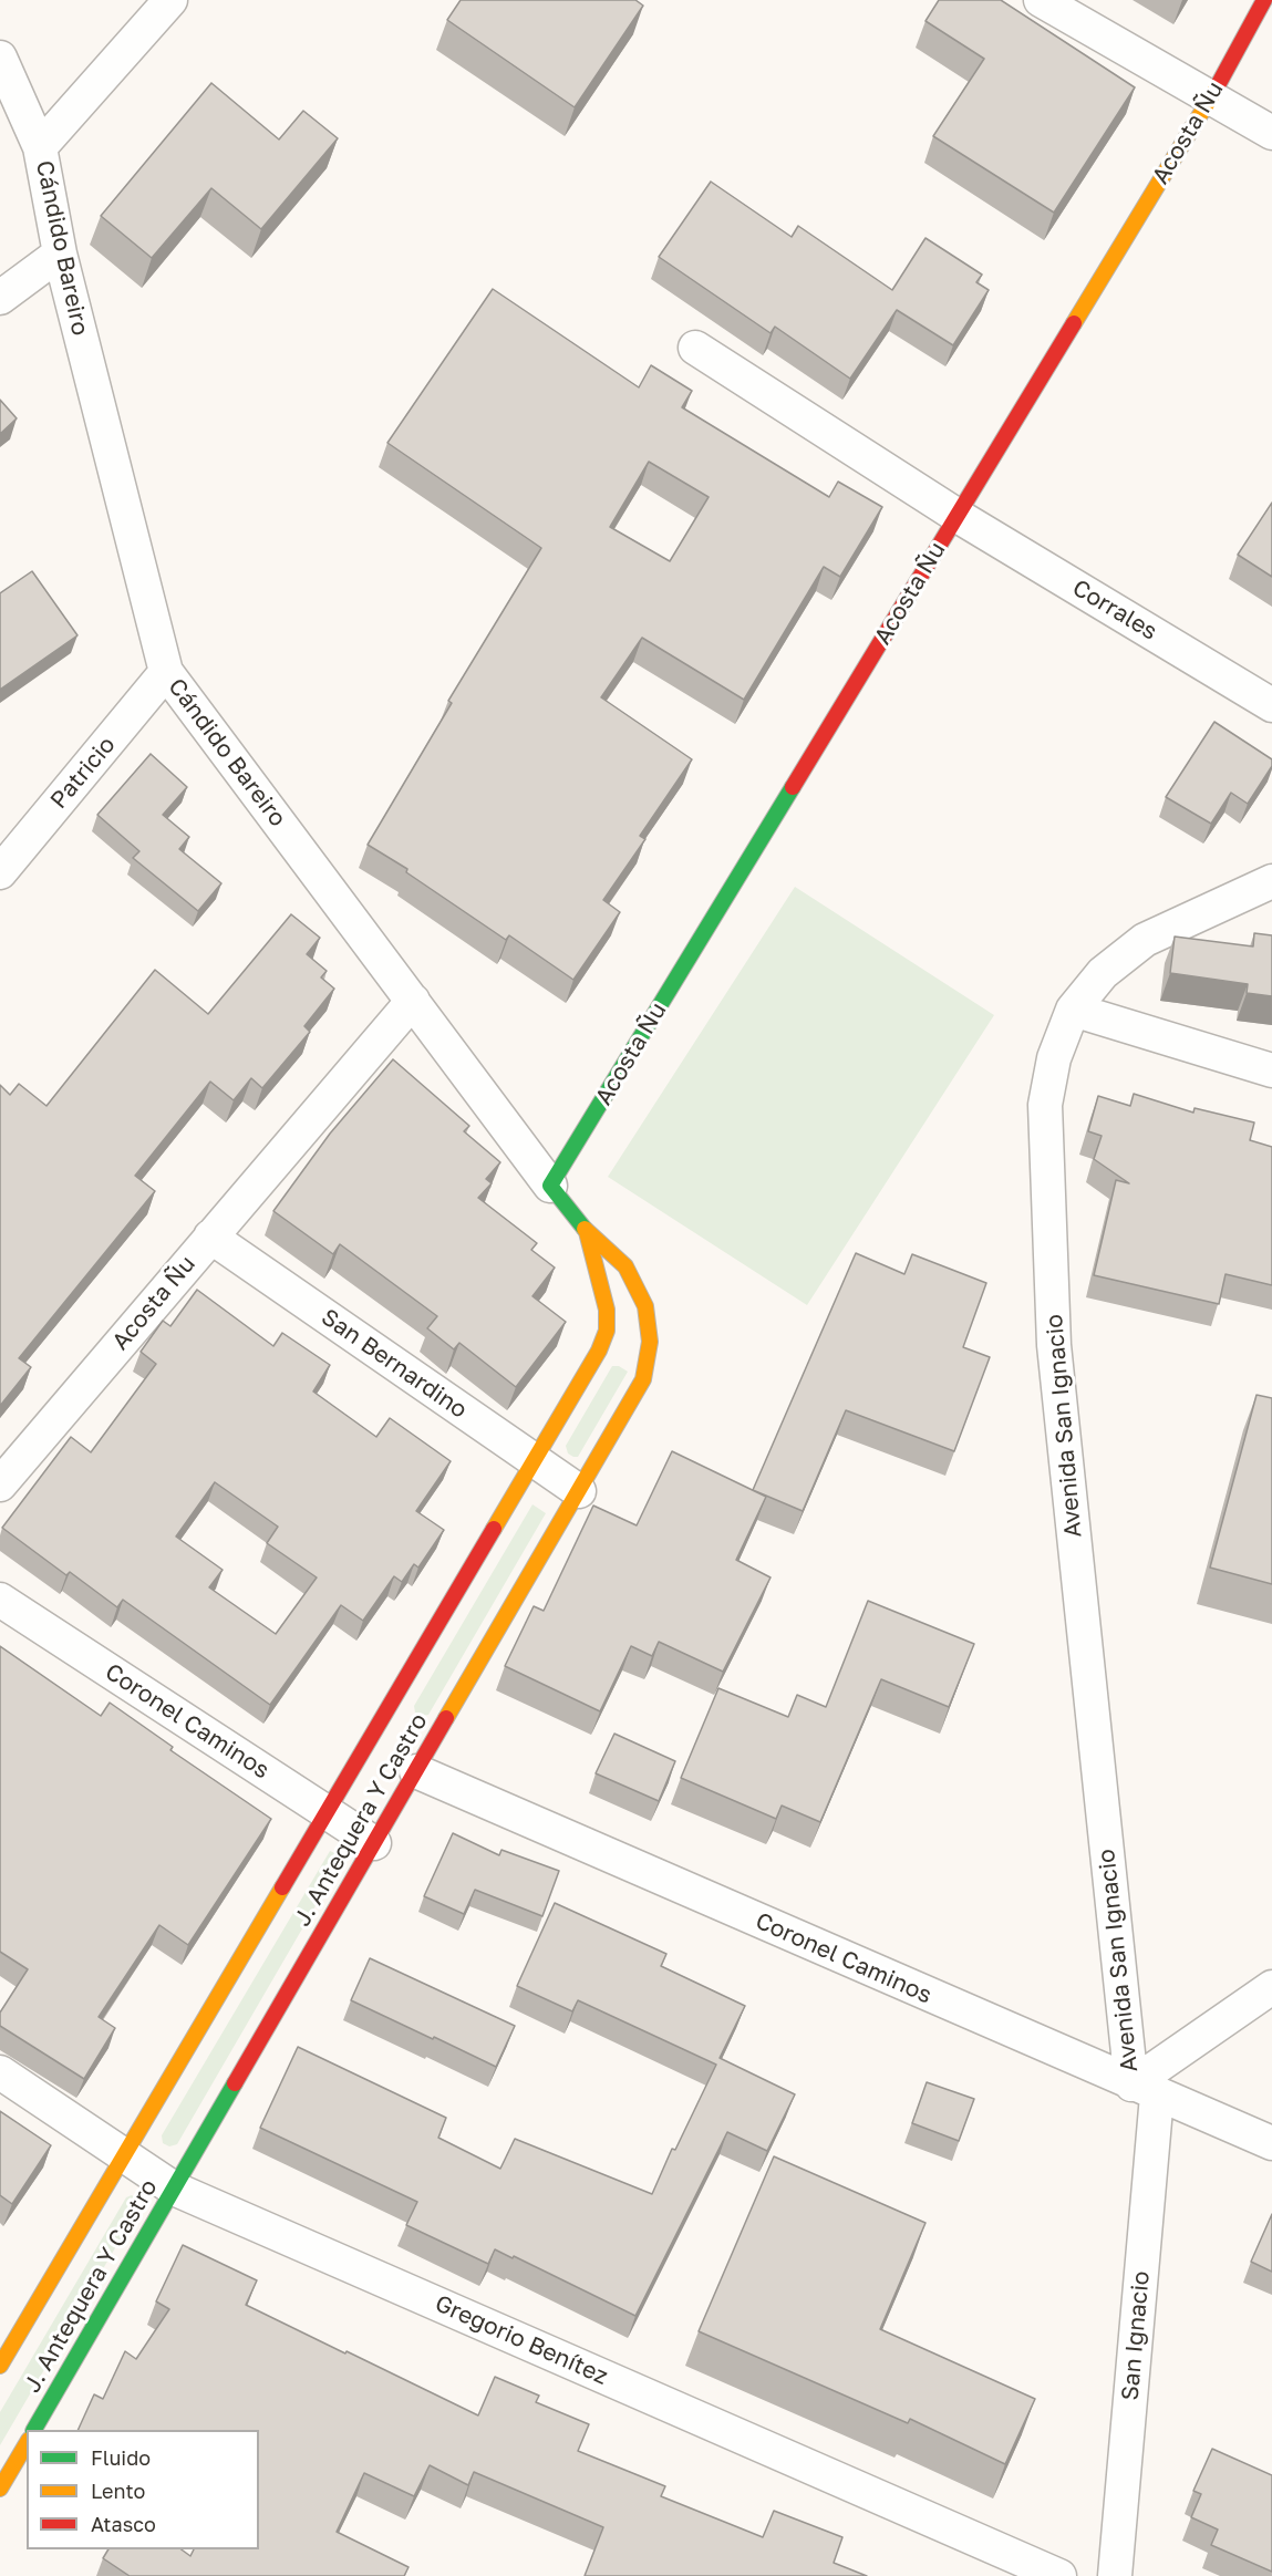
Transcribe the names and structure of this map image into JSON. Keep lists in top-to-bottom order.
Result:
{
  "streets": {
    "street": [
      "Acosta Ñu",
      "Cándido Bareiro",
      "Corrales",
      "Patricio",
      "San Bernardino",
      "Avenida San Ignacio",
      "Coronel Caminos",
      "J. Antequera Y Castro",
      "San Ignacio",
      "Gregorio Benítez"
    ]
  },
  "crossings": [
    ["Acosta Ñu", "Cándido Bareiro"],
    ["Acosta Ñu", "Corrales"],
    ["Acosta Ñu", "San Bernardino"],
    ["Acosta Ñu", "J. Antequera Y Castro"],
    ["Cándido Bareiro", "Patricio"],
    ["Cándido Bareiro", "J. Antequera Y Castro"],
    ["San Bernardino", "J. Antequera Y Castro"],
    ["Avenida San Ignacio", "Coronel Caminos"],
    ["Avenida San Ignacio", "San Ignacio"],
    ["Coronel Caminos", "J. Antequera Y Castro"],
    ["Coronel Caminos", "San Ignacio"],
    ["J. Antequera Y Castro", "Gregorio Benítez"]
  ],
  "legend": ["Fluido", "Lento", "Atasco"]
}
